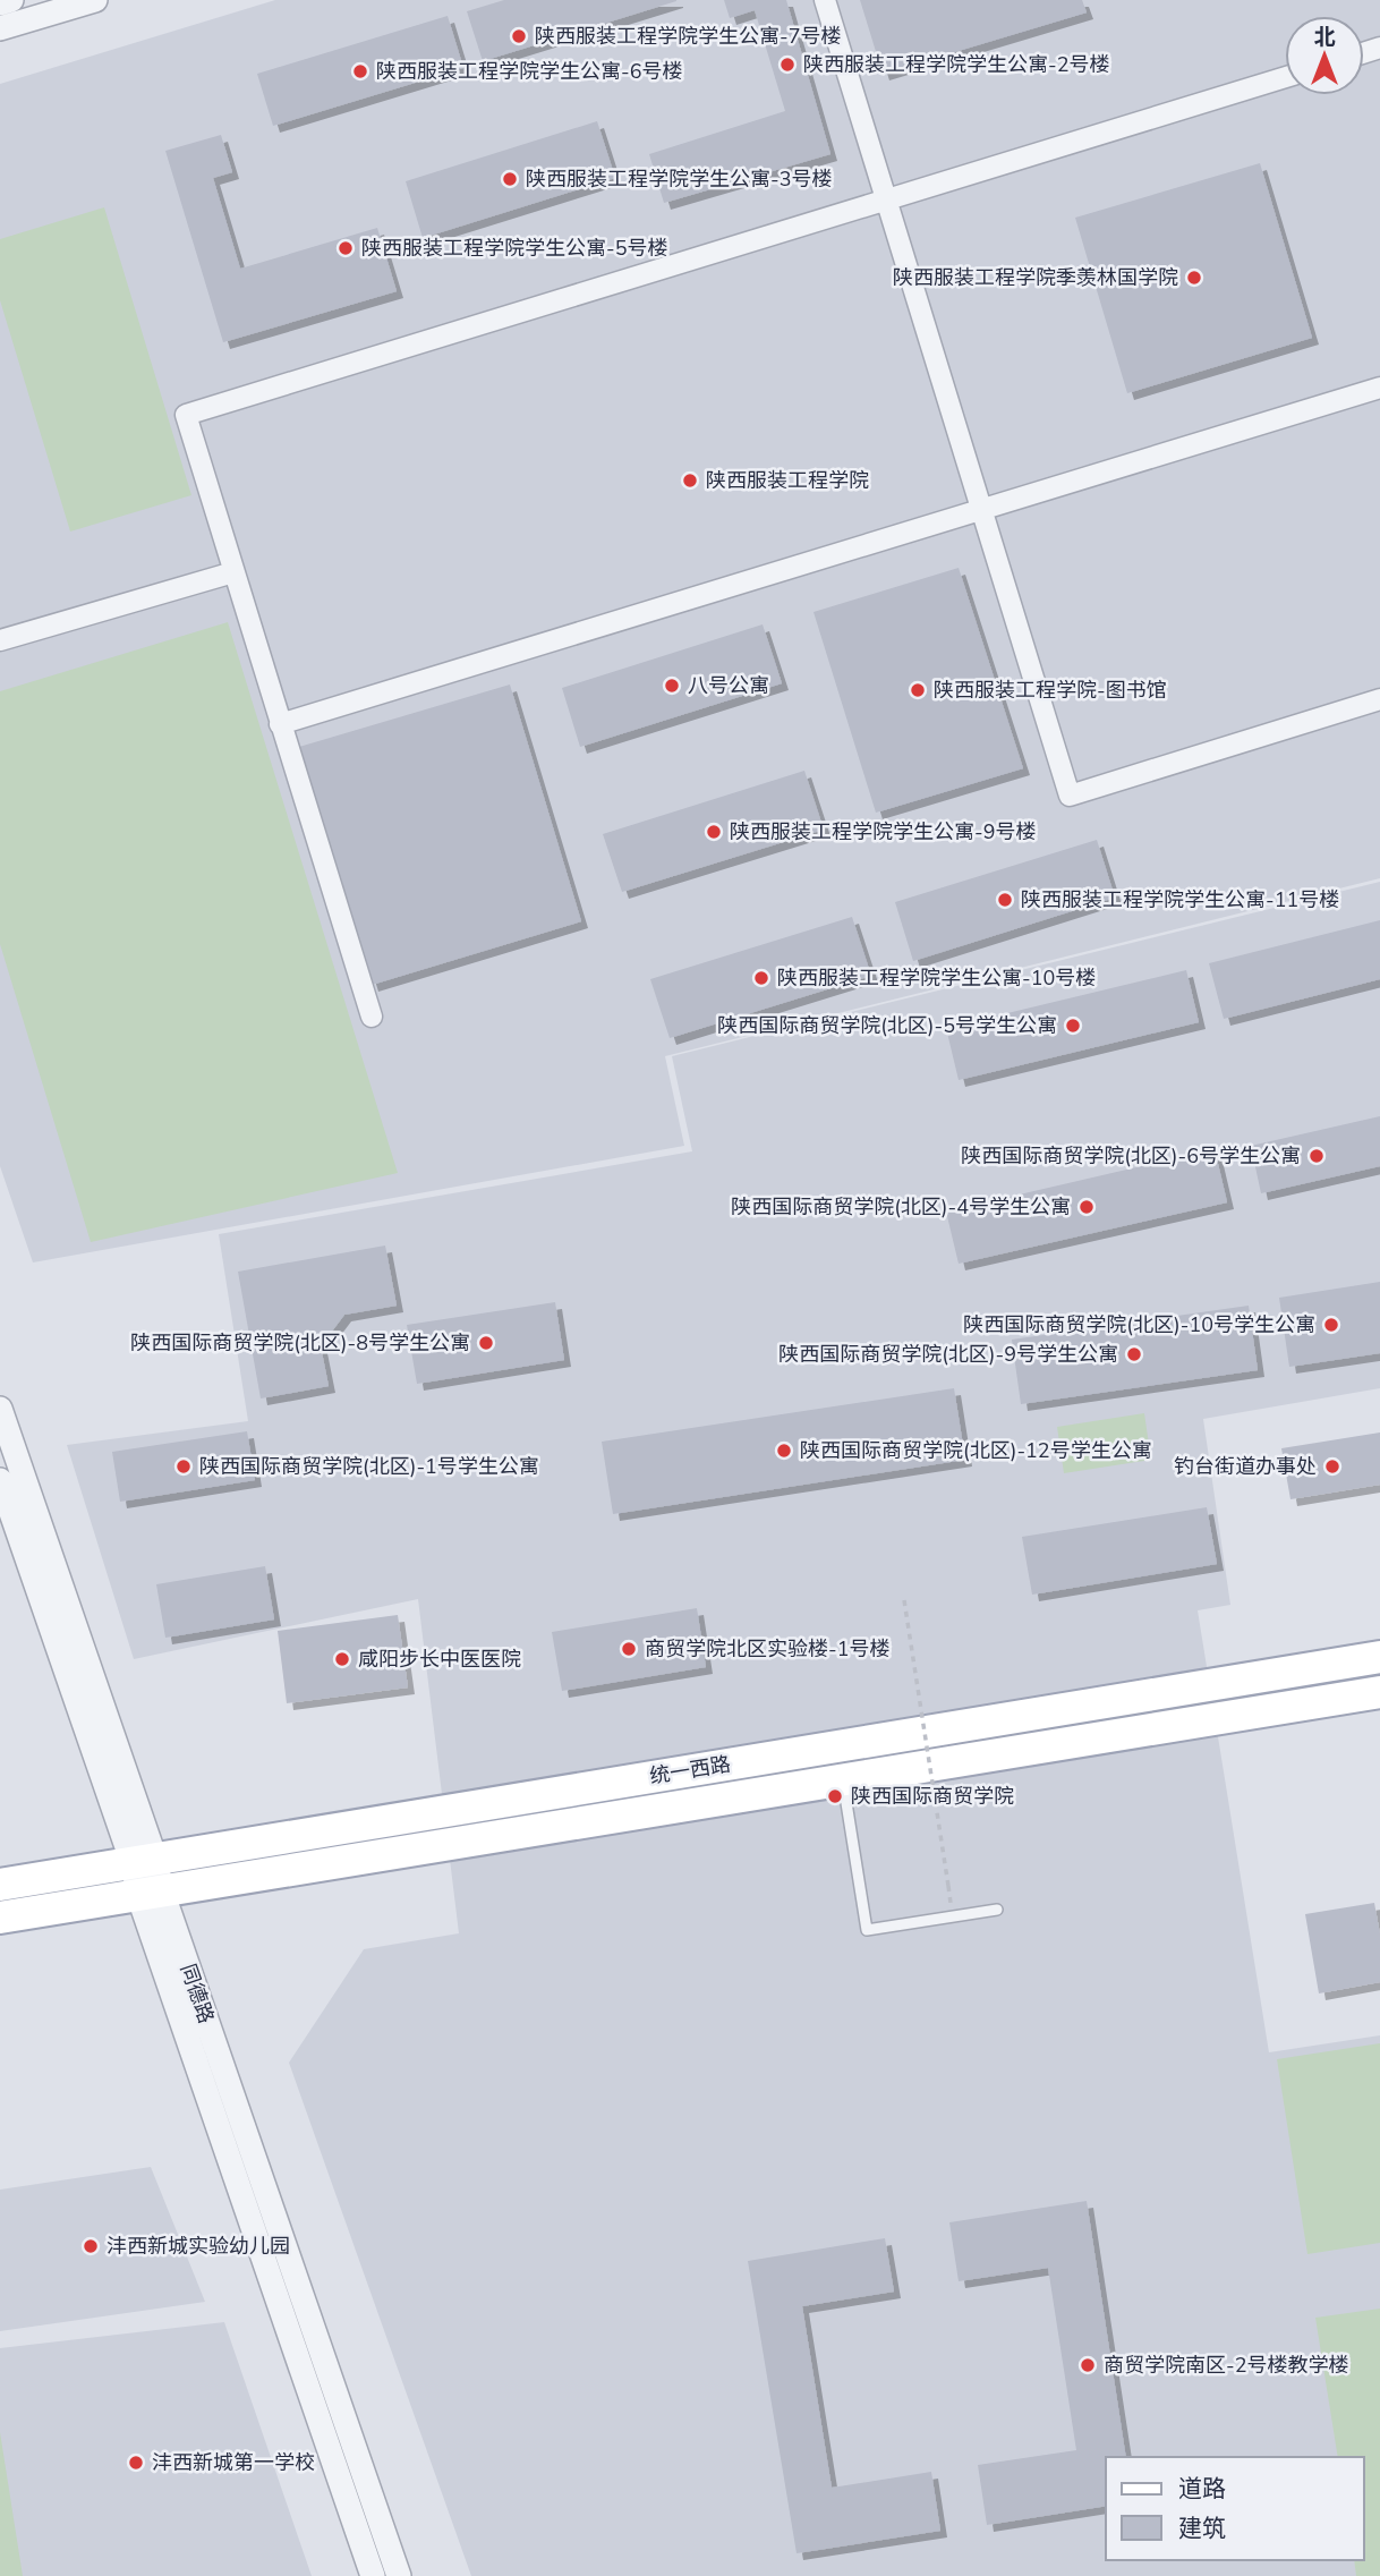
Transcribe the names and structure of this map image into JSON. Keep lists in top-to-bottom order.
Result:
{
  "streets": {
    "main road": ["统一西路"],
    "street": ["同德路"]
  },
  "crossings": [
    ["统一西路", "同德路"]
  ],
  "places": [
    "陕西服装工程学院学生公寓-7号楼",
    "陕西服装工程学院学生公寓-2号楼",
    "陕西服装工程学院学生公寓-6号楼",
    "陕西服装工程学院学生公寓-3号楼",
    "陕西服装工程学院学生公寓-5号楼",
    "陕西服装工程学院季羡林国学院",
    "陕西服装工程学院",
    "八号公寓",
    "陕西服装工程学院-图书馆",
    "陕西服装工程学院学生公寓-9号楼",
    "陕西服装工程学院学生公寓-11号楼",
    "陕西服装工程学院学生公寓-10号楼",
    "陕西国际商贸学院(北区)-5号学生公寓",
    "陕西国际商贸学院(北区)-6号学生公寓",
    "陕西国际商贸学院(北区)-4号学生公寓",
    "陕西国际商贸学院(北区)-10号学生公寓",
    "陕西国际商贸学院(北区)-8号学生公寓",
    "陕西国际商贸学院(北区)-9号学生公寓",
    "陕西国际商贸学院(北区)-12号学生公寓",
    "陕西国际商贸学院(北区)-1号学生公寓",
    "钓台街道办事处",
    "商贸学院北区实验楼-1号楼",
    "咸阳步长中医医院",
    "陕西国际商贸学院",
    "沣西新城实验幼儿园",
    "商贸学院南区-2号楼教学楼",
    "沣西新城第一学校"
  ],
  "legend": ["道路", "建筑"],
  "north": "top"
}
